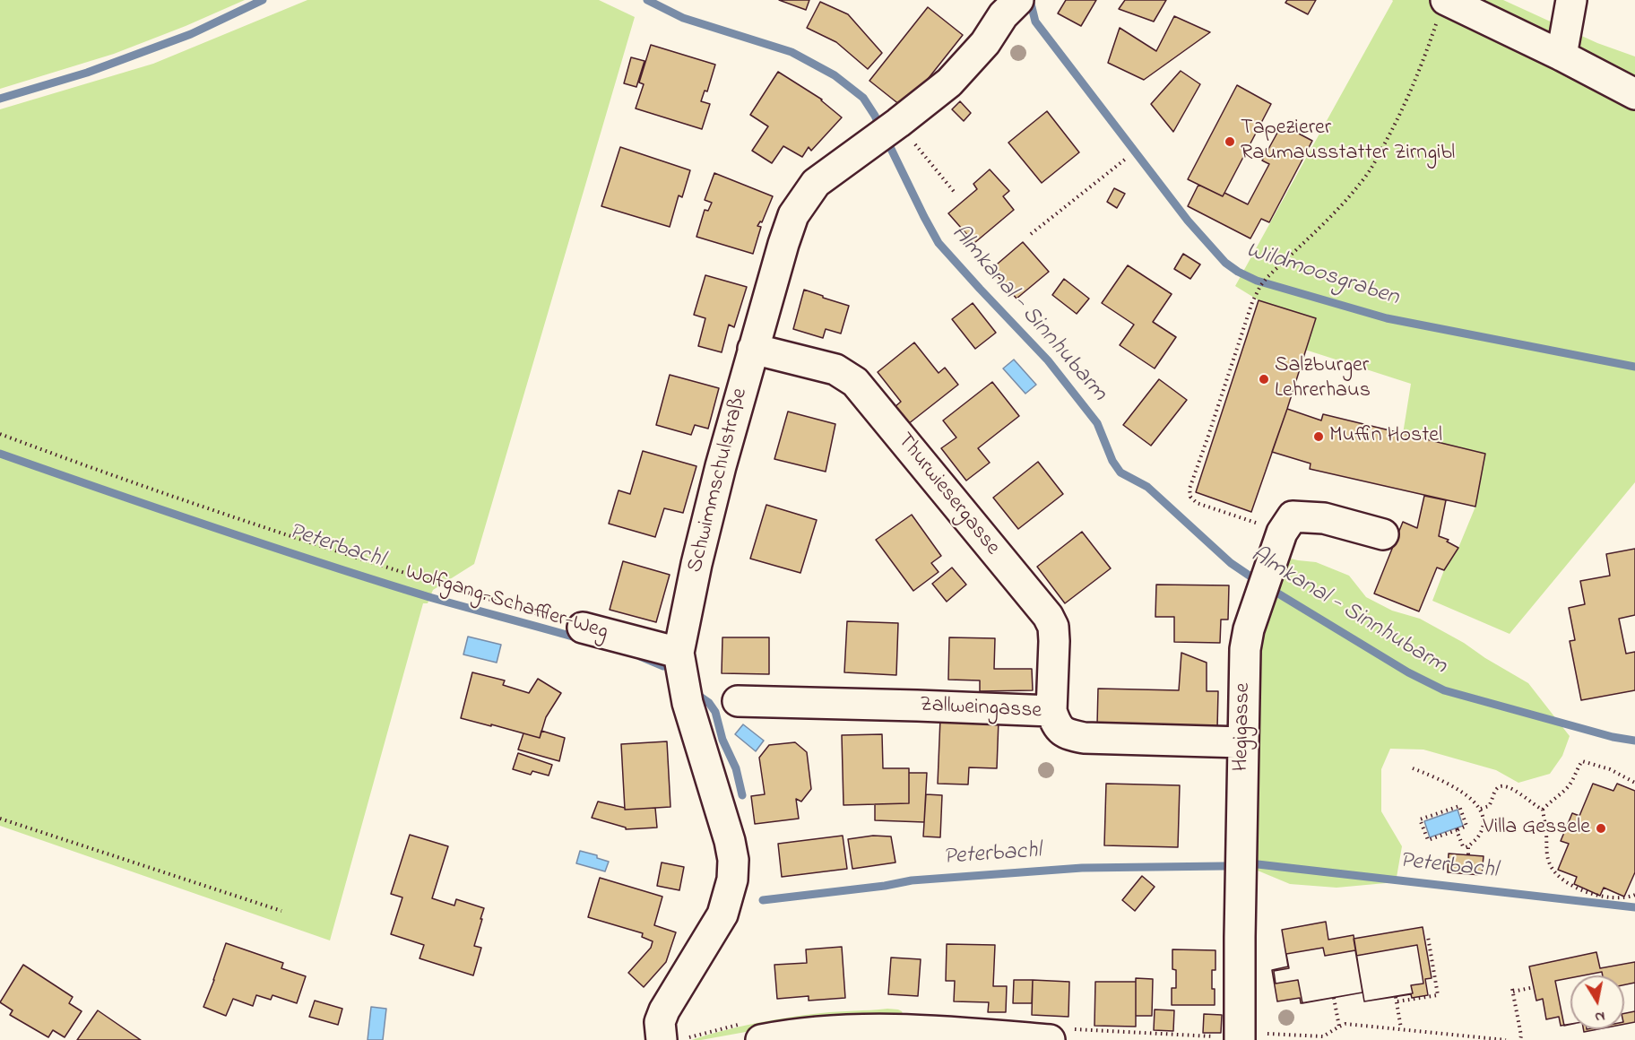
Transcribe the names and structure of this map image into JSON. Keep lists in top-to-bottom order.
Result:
{
  "streets": {
    "street": [
      "Schwimmschulstraße",
      "Thurwiesergasse",
      "Wolfgang-Schaffler-Weg",
      "Zallweingasse",
      "Hegigasse"
    ]
  },
  "crossings": [
    ["Schwimmschulstraße", "Thurwiesergasse"],
    ["Schwimmschulstraße", "Wolfgang-Schaffler-Weg"],
    ["Thurwiesergasse", "Zallweingasse"],
    ["Zallweingasse", "Hegigasse"]
  ],
  "water": ["Wildmoosgraben", "Almkanal - Sinnhubarm", "Peterbachl"],
  "places": [
    "Tapezierer Raumausstatter Zirngibl",
    "Salzburger Lehrerhaus",
    "Muffin Hostel",
    "Villa Gessele"
  ],
  "north": "bottom"
}
